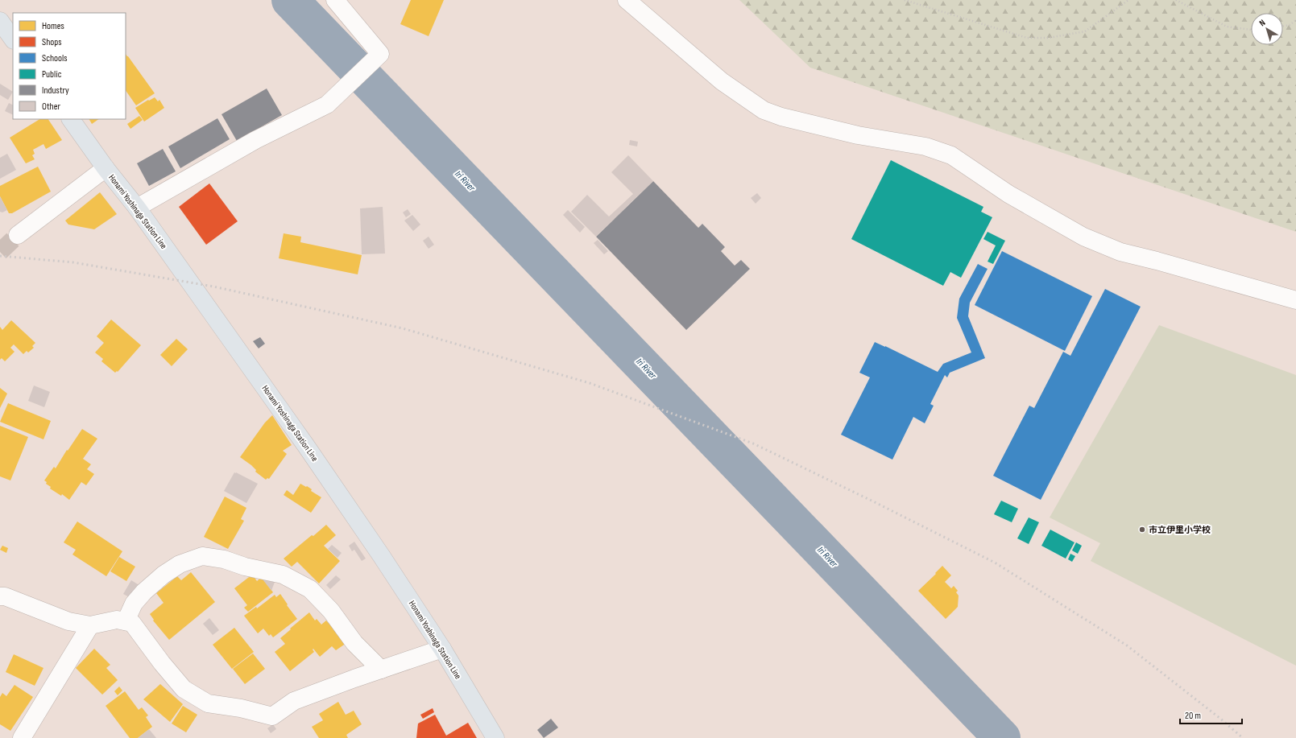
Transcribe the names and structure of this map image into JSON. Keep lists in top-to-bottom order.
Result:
{
  "streets": {
    "main road": ["Honami Yoshinaga Station Line"]
  },
  "water": ["Iri River"],
  "places": ["市立伊里小学校"],
  "legend": [
    "Homes",
    "Shops",
    "Schools",
    "Public",
    "Industry",
    "Other"
  ],
  "scale_bar": "20 m",
  "north": "top left"
}
